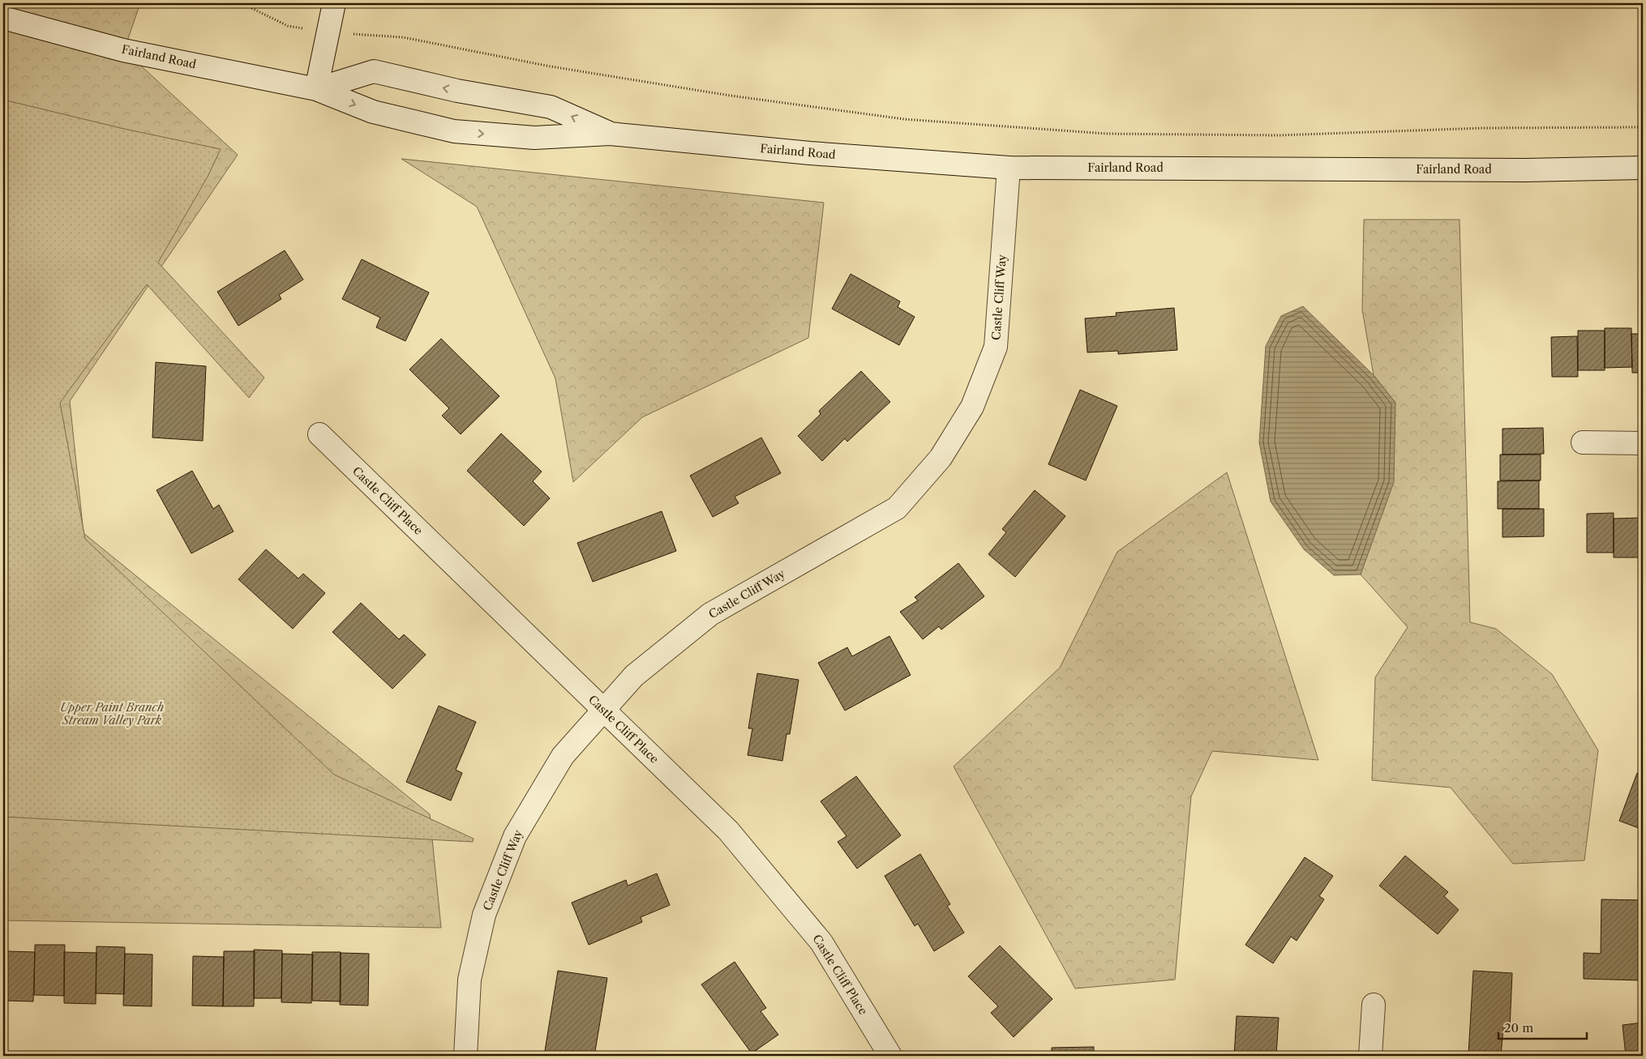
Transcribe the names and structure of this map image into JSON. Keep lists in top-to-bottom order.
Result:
{
  "streets": {
    "street": ["Fairland Road", "Castle Cliff Way", "Castle Cliff Place"]
  },
  "crossings": [
    ["Fairland Road", "Castle Cliff Way"],
    ["Castle Cliff Way", "Castle Cliff Place"]
  ],
  "parks": ["Upper Paint Branch Stream Valley Park"],
  "scale_bar": "20 m"
}
